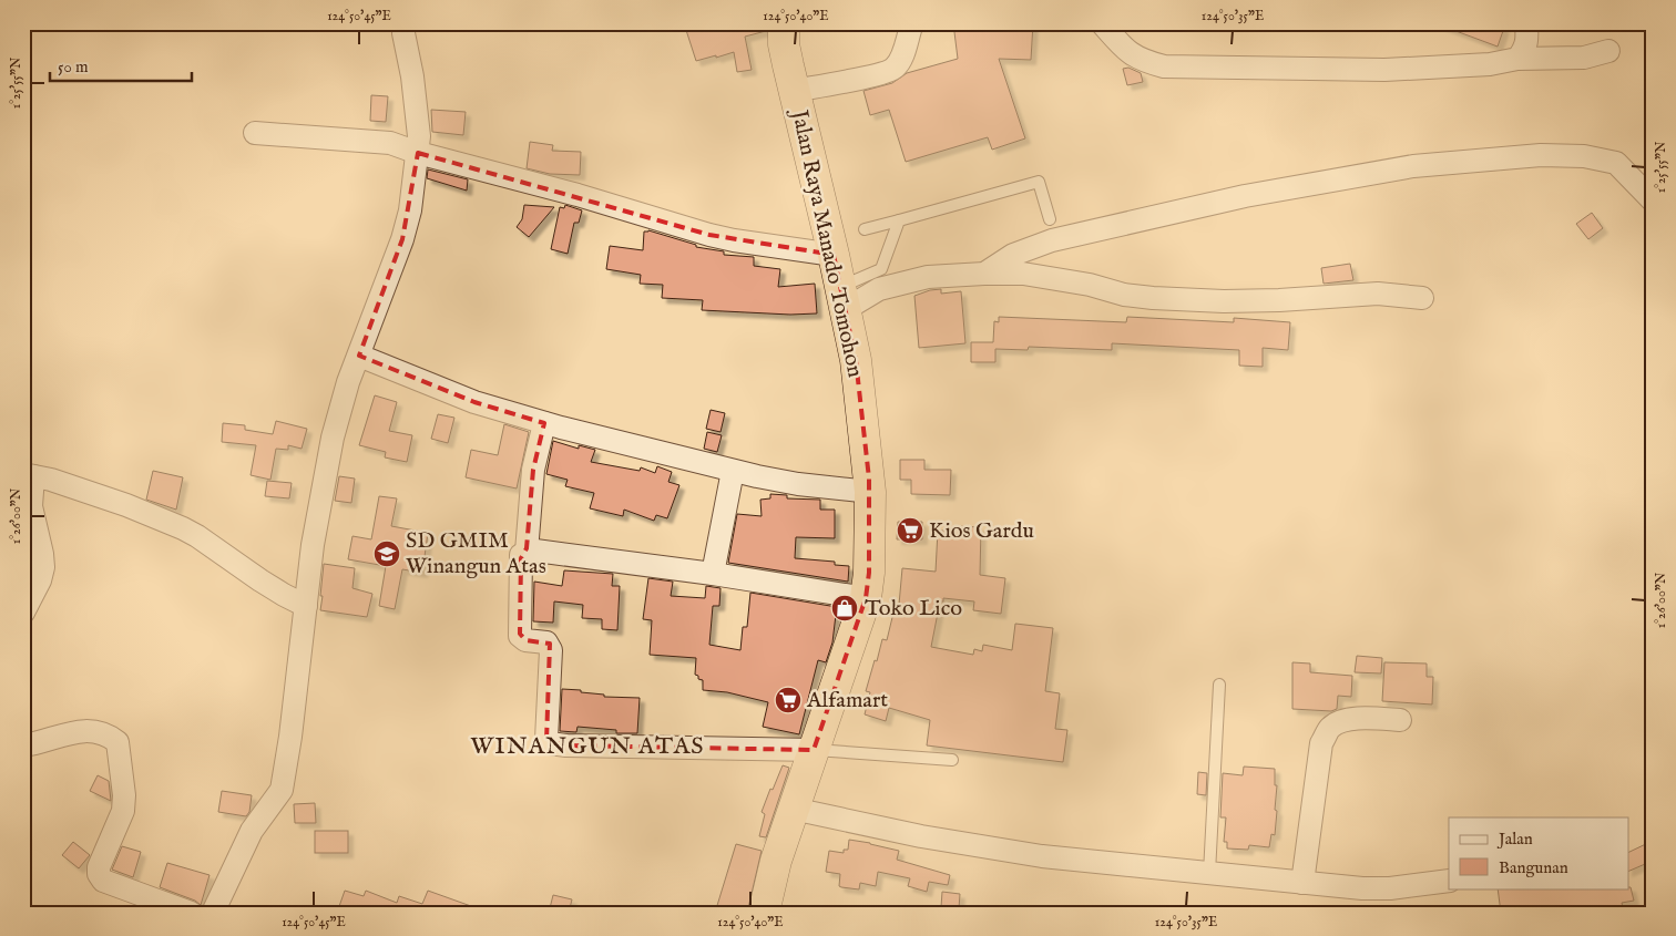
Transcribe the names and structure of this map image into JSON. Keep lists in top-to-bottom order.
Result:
{
  "streets": {
    "highway": ["Jalan Raya Manado Tomohon"]
  },
  "districts": ["WINANGUN ATAS"],
  "places": {
    "supermarket": ["Kios Gardu", "Alfamart"],
    "school or university": ["SD GMIM Winangun Atas"],
    "shop": ["Toko Lico"]
  },
  "legend": ["Jalan", "Bangunan"],
  "scale_bar": "50 m",
  "coordinates": [
    "124°50'45\"E",
    "124°50'40\"E",
    "124°50'35\"E",
    "1°25'55\"N",
    "1°26'00\"N"
  ]
}
